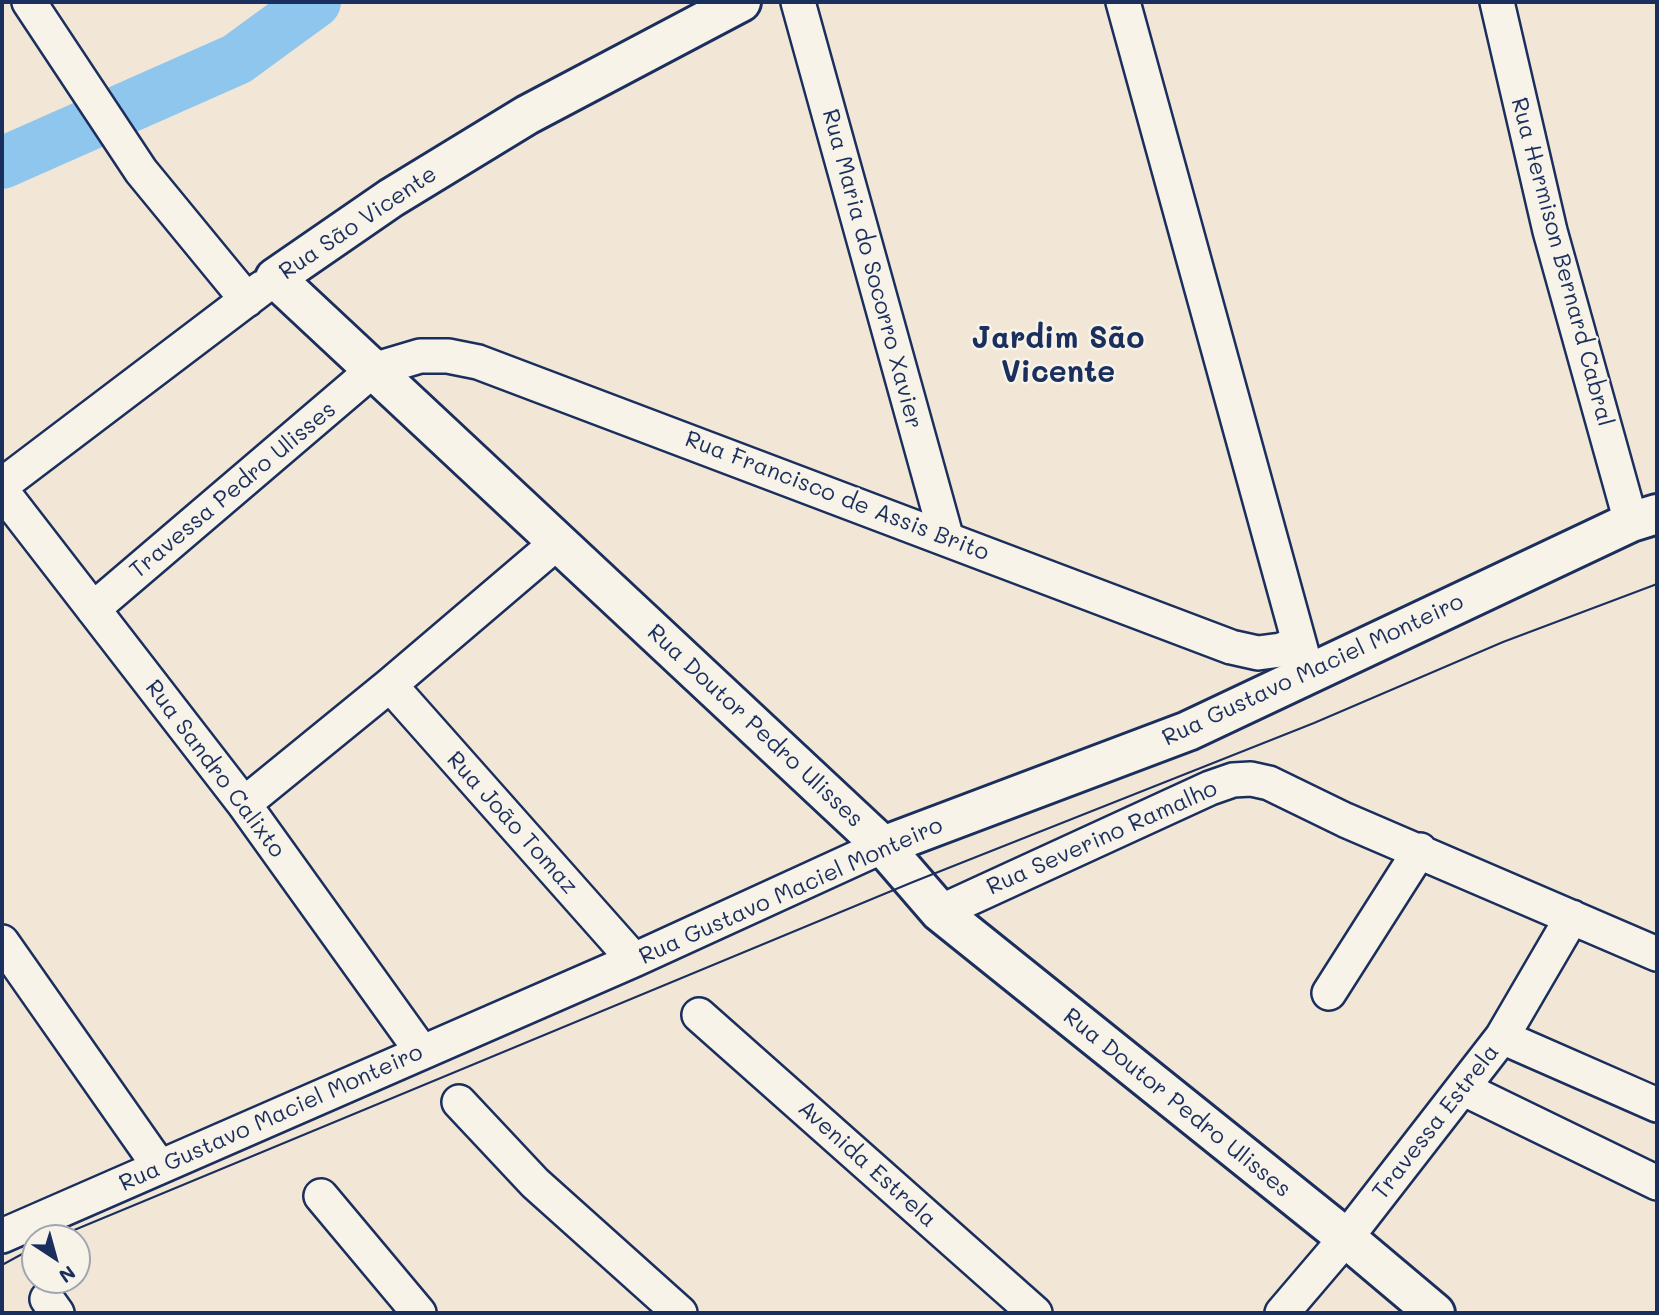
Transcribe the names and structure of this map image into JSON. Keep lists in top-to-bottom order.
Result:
{
  "streets": {
    "street": [
      "Rua São Vicente",
      "Rua Hermison Bernard Cabral",
      "Rua Maria do Socorro Xavier",
      "Travessa Pedro Ulisses",
      "Rua Francisco de Assis Brito",
      "Rua Gustavo Maciel Monteiro",
      "Rua Doutor Pedro Ulisses",
      "Rua Sandro Calixto",
      "Rua João Tomaz",
      "Rua Severino Ramalho",
      "Travessa Estrela",
      "Avenida Estrela"
    ]
  },
  "crossings": [
    ["Rua São Vicente", "Rua Doutor Pedro Ulisses"],
    ["Rua Hermison Bernard Cabral", "Rua Gustavo Maciel Monteiro"],
    ["Rua Maria do Socorro Xavier", "Rua Francisco de Assis Brito"],
    ["Travessa Pedro Ulisses", "Rua Francisco de Assis Brito"],
    ["Travessa Pedro Ulisses", "Rua Doutor Pedro Ulisses"],
    ["Travessa Pedro Ulisses", "Rua Sandro Calixto"],
    ["Rua Francisco de Assis Brito", "Rua Gustavo Maciel Monteiro"],
    ["Rua Francisco de Assis Brito", "Rua Doutor Pedro Ulisses"],
    ["Rua Gustavo Maciel Monteiro", "Rua Doutor Pedro Ulisses"],
    ["Rua Gustavo Maciel Monteiro", "Rua Sandro Calixto"],
    ["Rua Gustavo Maciel Monteiro", "Rua João Tomaz"],
    ["Rua Doutor Pedro Ulisses", "Rua Severino Ramalho"],
    ["Rua Doutor Pedro Ulisses", "Travessa Estrela"],
    ["Rua Severino Ramalho", "Travessa Estrela"]
  ],
  "districts": ["Jardim São Vicente"],
  "north": "bottom right"
}
